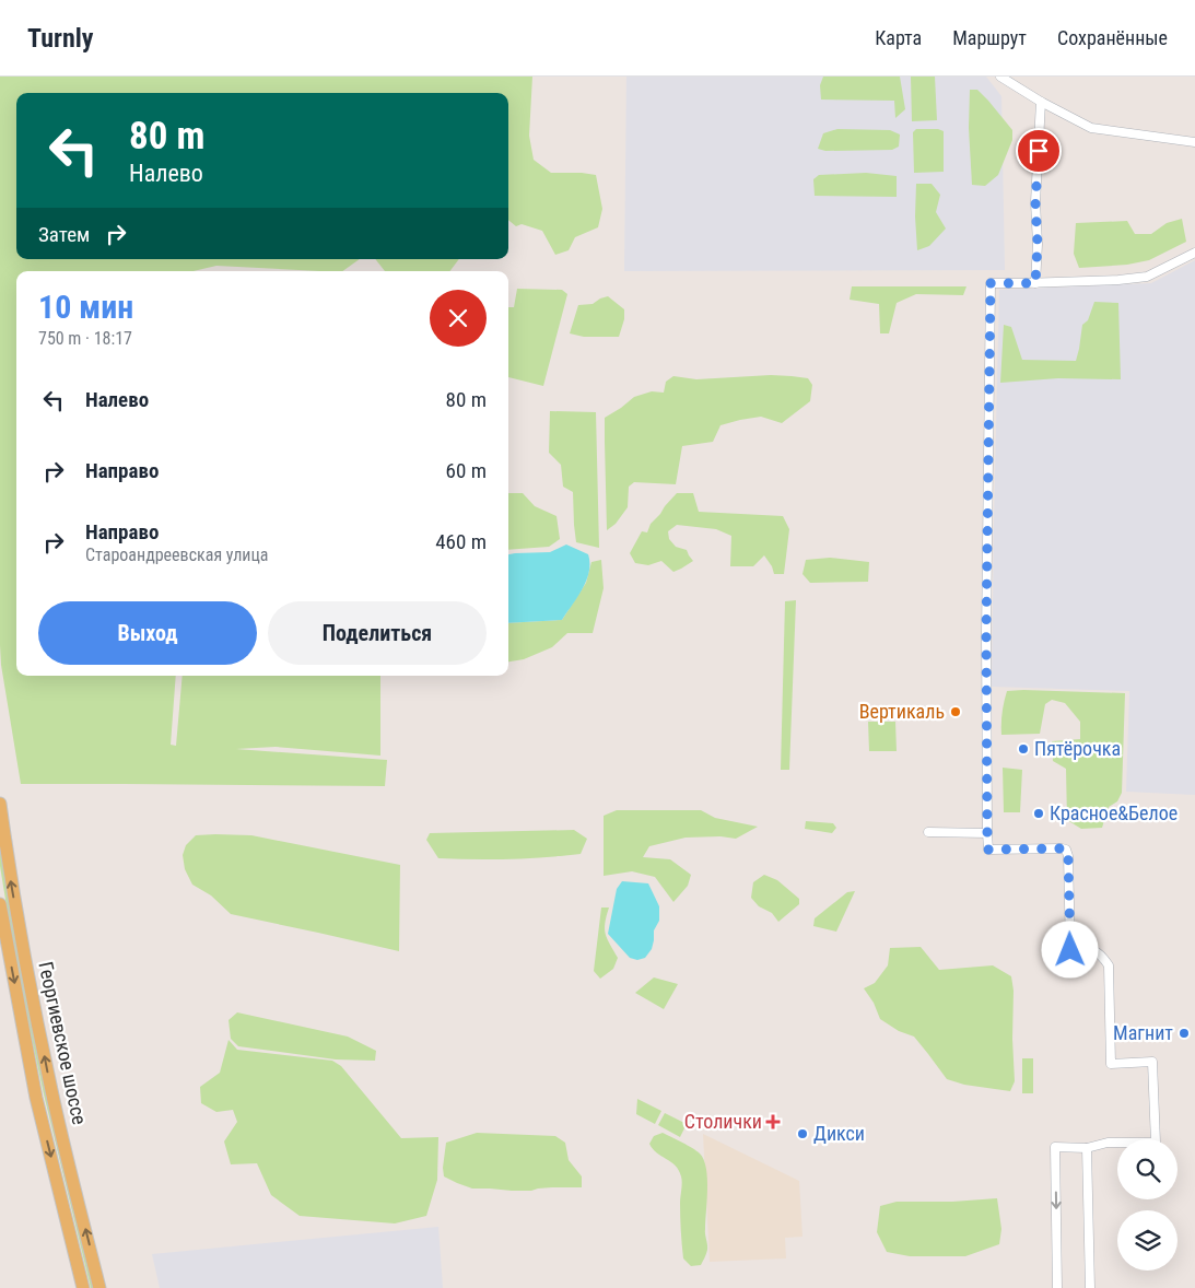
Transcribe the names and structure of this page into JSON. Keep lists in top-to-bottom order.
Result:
{
  "streets": {
    "main road": ["Георгиевское шоссе"]
  },
  "places": {
    "other": [
      "Вертикаль",
      "Пятёрочка",
      "Красное&Белое",
      "Магнит",
      "Дикси"
    ],
    "health": ["Столички"]
  },
  "page": {
    "header": "Turnly",
    "nav": ["Карта", "Маршрут", "Сохранённые"],
    "turn": ["80 m", "Налево"],
    "then": "Затем",
    "heading": ["10 мин", "750 m · 18:17"],
    "list": [
      {
        "name": "Налево",
        "value": "80 m"
      },
      {
        "name": "Направо",
        "value": "60 m"
      },
      {
        "name": "Направо",
        "note": "Староандреевская улица",
        "value": "460 m"
      }
    ],
    "buttons": ["Выход", "Поделиться"]
  }
}
